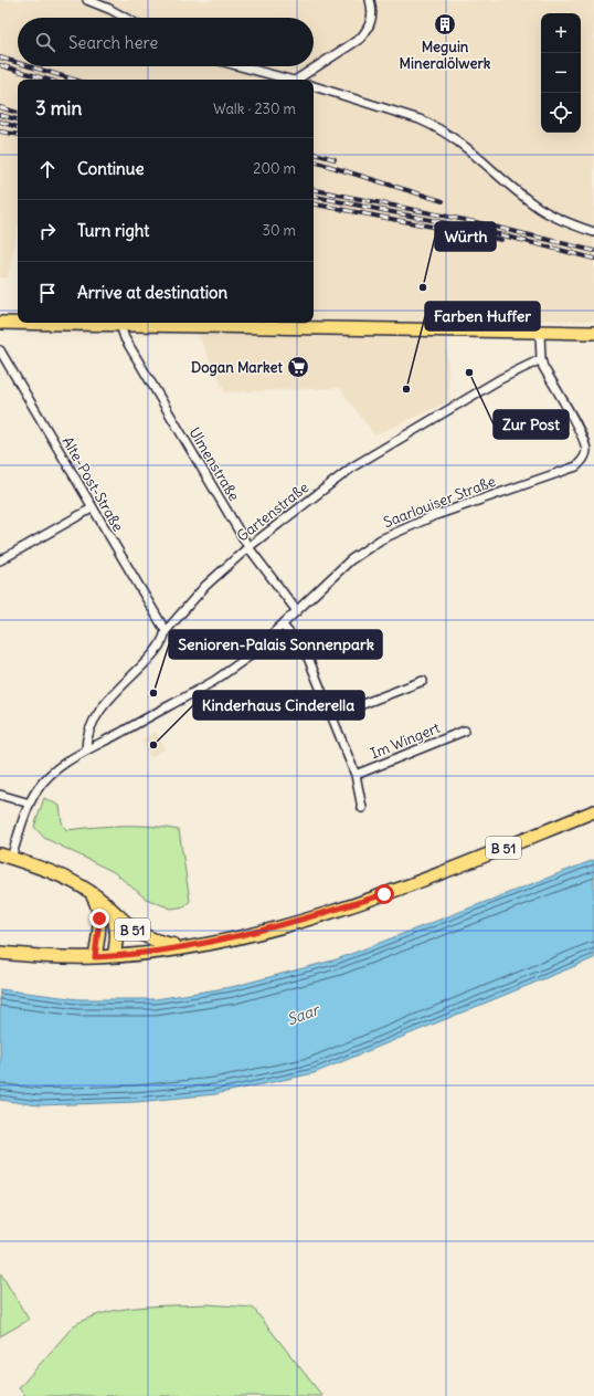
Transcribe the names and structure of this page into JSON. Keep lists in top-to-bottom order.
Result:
{
  "streets": {
    "main road": ["B 51"],
    "street": [
      "Ulmenstraße",
      "Alte-Post-Straße",
      "Saarlouiser Straße",
      "Gartenstraße",
      "Im Wingert"
    ]
  },
  "crossings": [
    ["Ulmenstraße", "Saarlouiser Straße"],
    ["Ulmenstraße", "Gartenstraße"],
    ["Alte-Post-Straße", "Gartenstraße"],
    ["Saarlouiser Straße", "Gartenstraße"],
    ["Saarlouiser Straße", "B 51"]
  ],
  "water": ["Saar"],
  "places": {
    "building": ["Meguin Mineralölwerk"],
    "other": [
      "Würth",
      "Zur Post",
      "Farben Huffer",
      "Senioren-Palais Sonnenpark",
      "Kinderhaus Cinderella"
    ],
    "supermarket": ["Dogan Market"]
  },
  "page": {
    "map_buttons": ["+", "−"],
    "search": "Search here",
    "heading": ["3 min", "Walk · 230 m"],
    "list": [
      ["Continue", "200 m"],
      ["Turn right", "30 m"],
      "Arrive at destination"
    ]
  }
}
